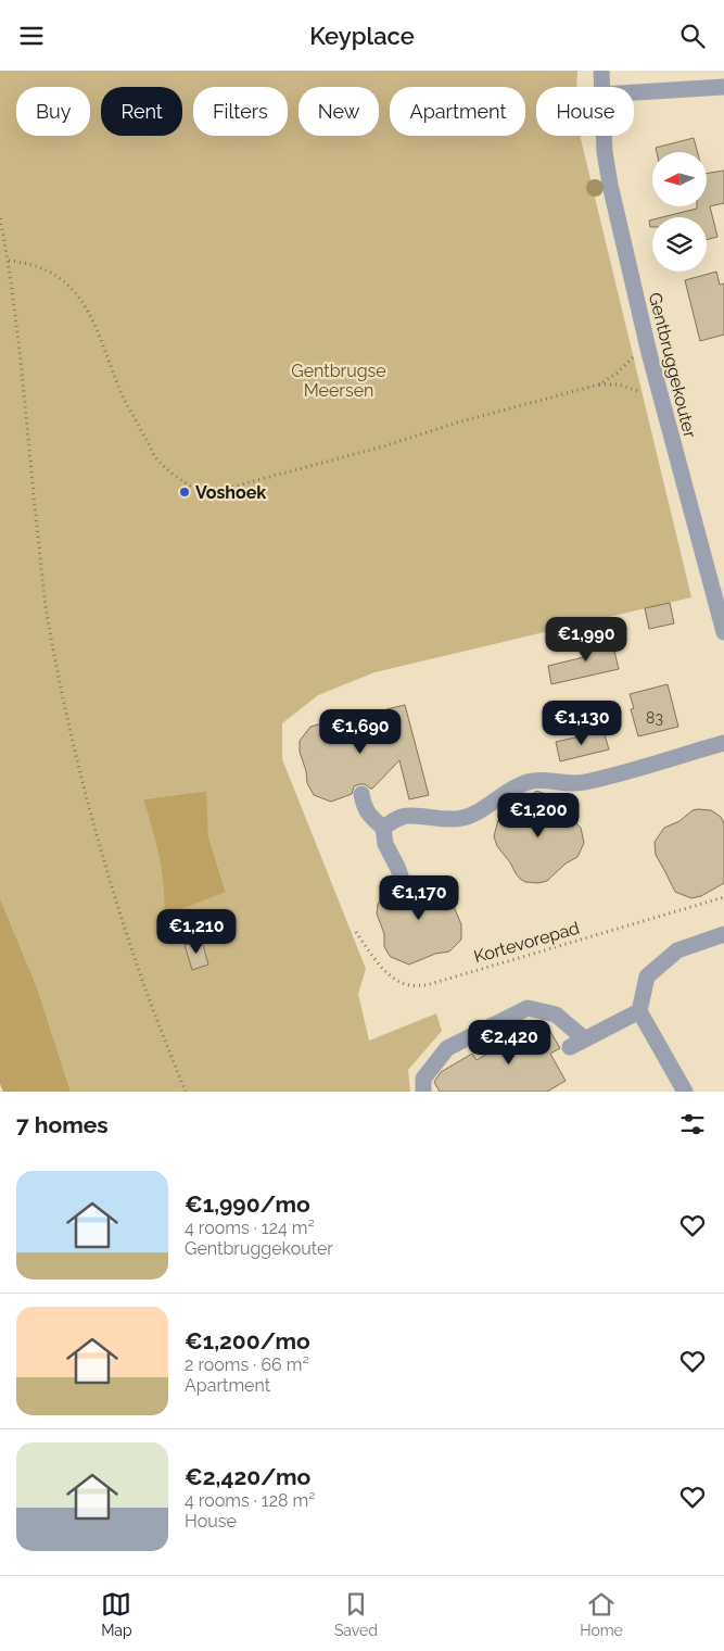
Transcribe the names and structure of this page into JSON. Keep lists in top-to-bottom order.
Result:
{
  "streets": {
    "street": ["Gentbruggekouter"],
    "path": ["Kortevorepad"]
  },
  "parks": ["Gentbrugse Meersen"],
  "places": ["Voshoek"],
  "house_numbers": ["83"],
  "north": "left",
  "page": {
    "header": "Keyplace",
    "chip": [
      "Buy",
      "Rent",
      "Filters",
      "New",
      "Apartment",
      "House"
    ],
    "price": [
      "€1,990",
      "€1,130",
      "€1,690",
      "€1,200",
      "€1,170",
      "€1,210",
      "€2,420"
    ],
    "heading": "7 homes",
    "list": [
      {
        "name": "€1,990/mo",
        "note": "4 rooms · 124 m² · Gentbruggekouter"
      },
      {
        "name": "€1,200/mo",
        "note": "2 rooms · 66 m² · Apartment"
      },
      {
        "name": "€2,420/mo",
        "note": "4 rooms · 128 m² · House"
      }
    ],
    "tabs": ["Map", "Saved", "Home"]
  }
}
